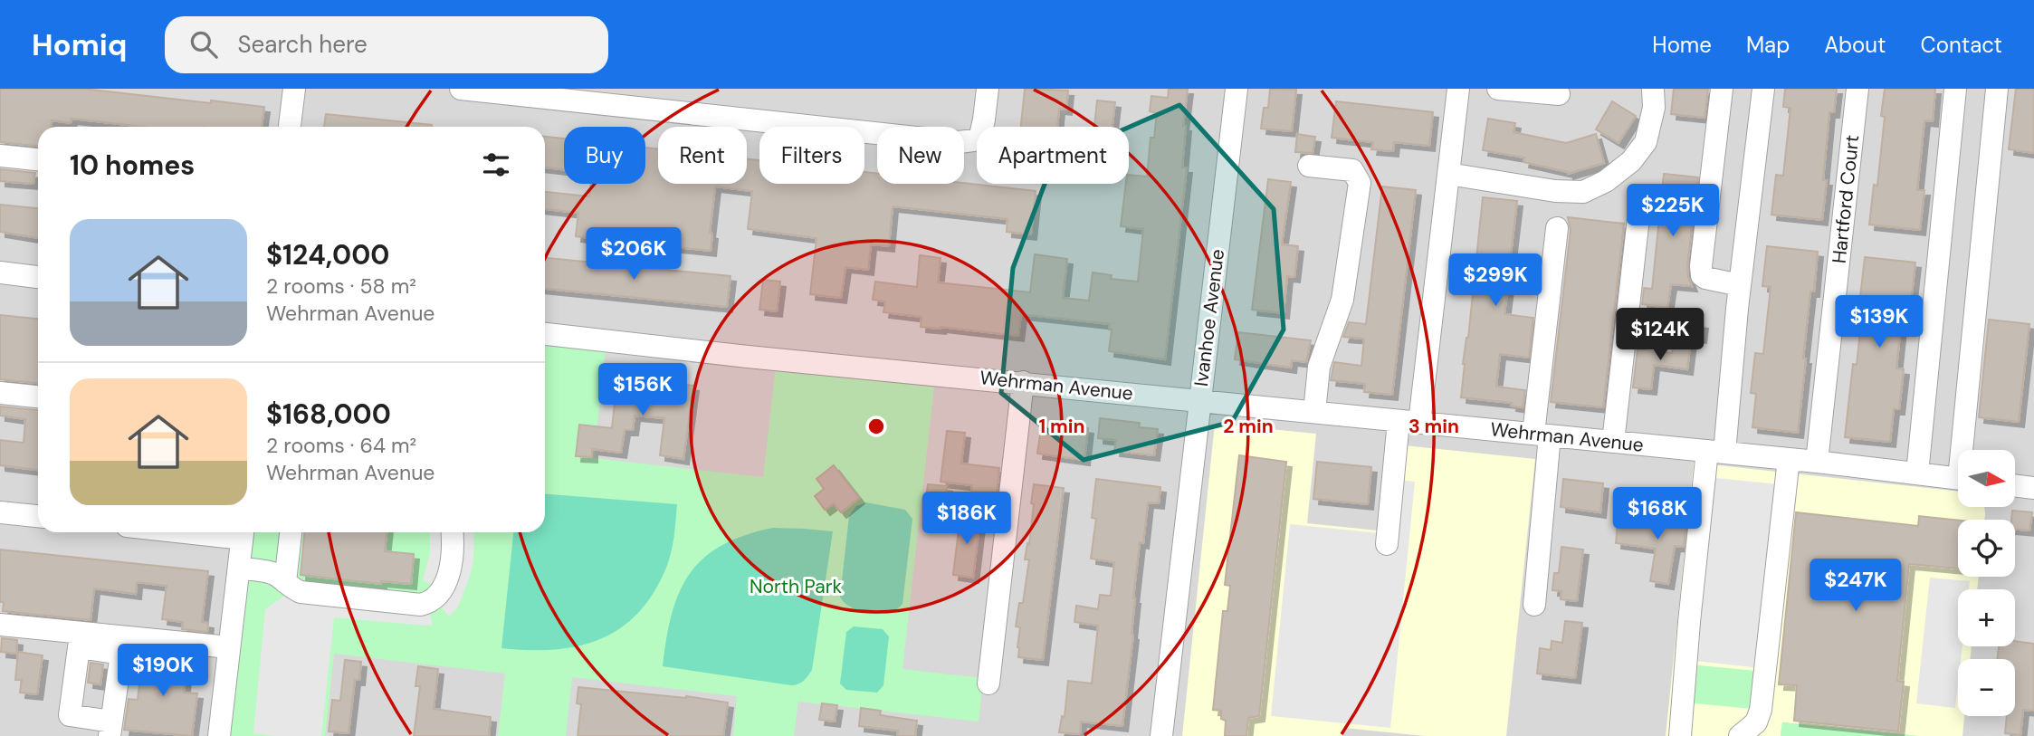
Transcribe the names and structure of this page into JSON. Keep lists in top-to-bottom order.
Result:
{
  "streets": {
    "street": ["Hartford Court", "Ivanhoe Avenue", "Wehrman Avenue"]
  },
  "crossings": [
    ["Hartford Court", "Wehrman Avenue"],
    ["Ivanhoe Avenue", "Wehrman Avenue"]
  ],
  "parks": ["North Park"],
  "north": "right",
  "page": {
    "header": "Homiq",
    "search": "Search here",
    "nav": [
      "Home",
      "Map",
      "About",
      "Contact"
    ],
    "chip": [
      "Buy",
      "Rent",
      "Filters",
      "New",
      "Apartment"
    ],
    "heading": "10 homes",
    "price": [
      "$225K",
      "$206K",
      "$299K",
      "$139K",
      "$124K",
      "$156K",
      "$168K",
      "$186K",
      "$247K",
      "$190K"
    ],
    "list": [
      {
        "name": "$124,000",
        "note": "2 rooms · 58 m² · Wehrman Avenue"
      },
      {
        "name": "$168,000",
        "note": "2 rooms · 64 m² · Wehrman Avenue"
      }
    ],
    "map_buttons": ["+", "−"]
  },
  "rings": ["1 min", "2 min", "3 min"]
}
